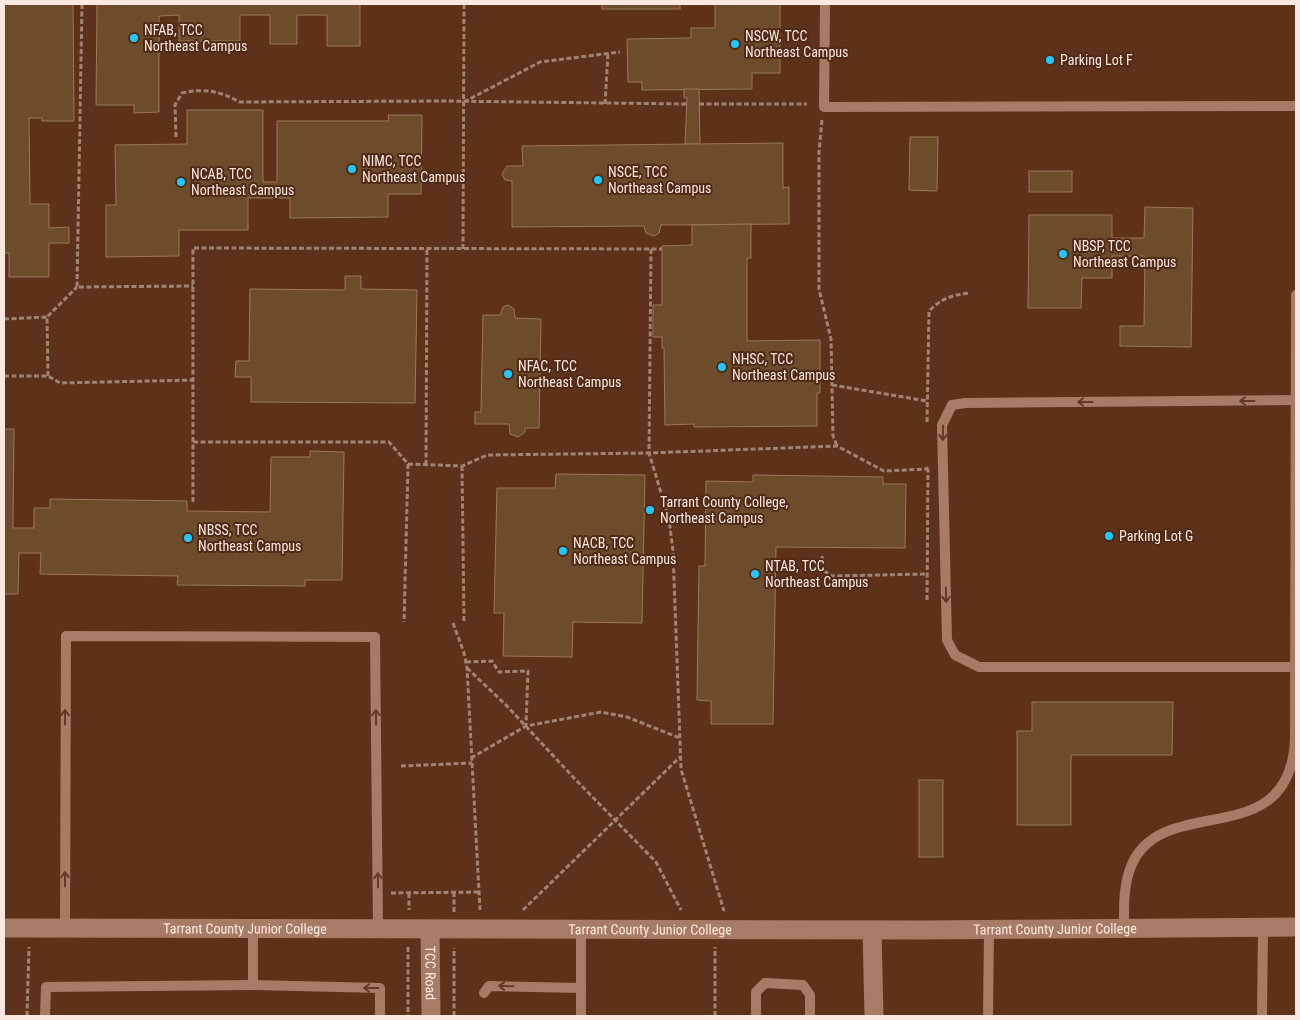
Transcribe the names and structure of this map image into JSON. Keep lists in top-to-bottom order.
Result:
{
  "streets": {
    "street": ["Tarrant County Junior College", "TCC Road"]
  },
  "crossings": [
    ["Tarrant County Junior College", "TCC Road"]
  ],
  "places": [
    "NFAB, TCC Northeast Campus",
    "NSCW, TCC Northeast Campus",
    "Parking Lot F",
    "NIMC, TCC Northeast Campus",
    "NSCE, TCC Northeast Campus",
    "NCAB, TCC Northeast Campus",
    "NBSP, TCC Northeast Campus",
    "NHSC, TCC Northeast Campus",
    "NFAC, TCC Northeast Campus",
    "Tarrant County College, Northeast Campus",
    "Parking Lot G",
    "NBSS, TCC Northeast Campus",
    "NACB, TCC Northeast Campus",
    "NTAB, TCC Northeast Campus"
  ]
}
